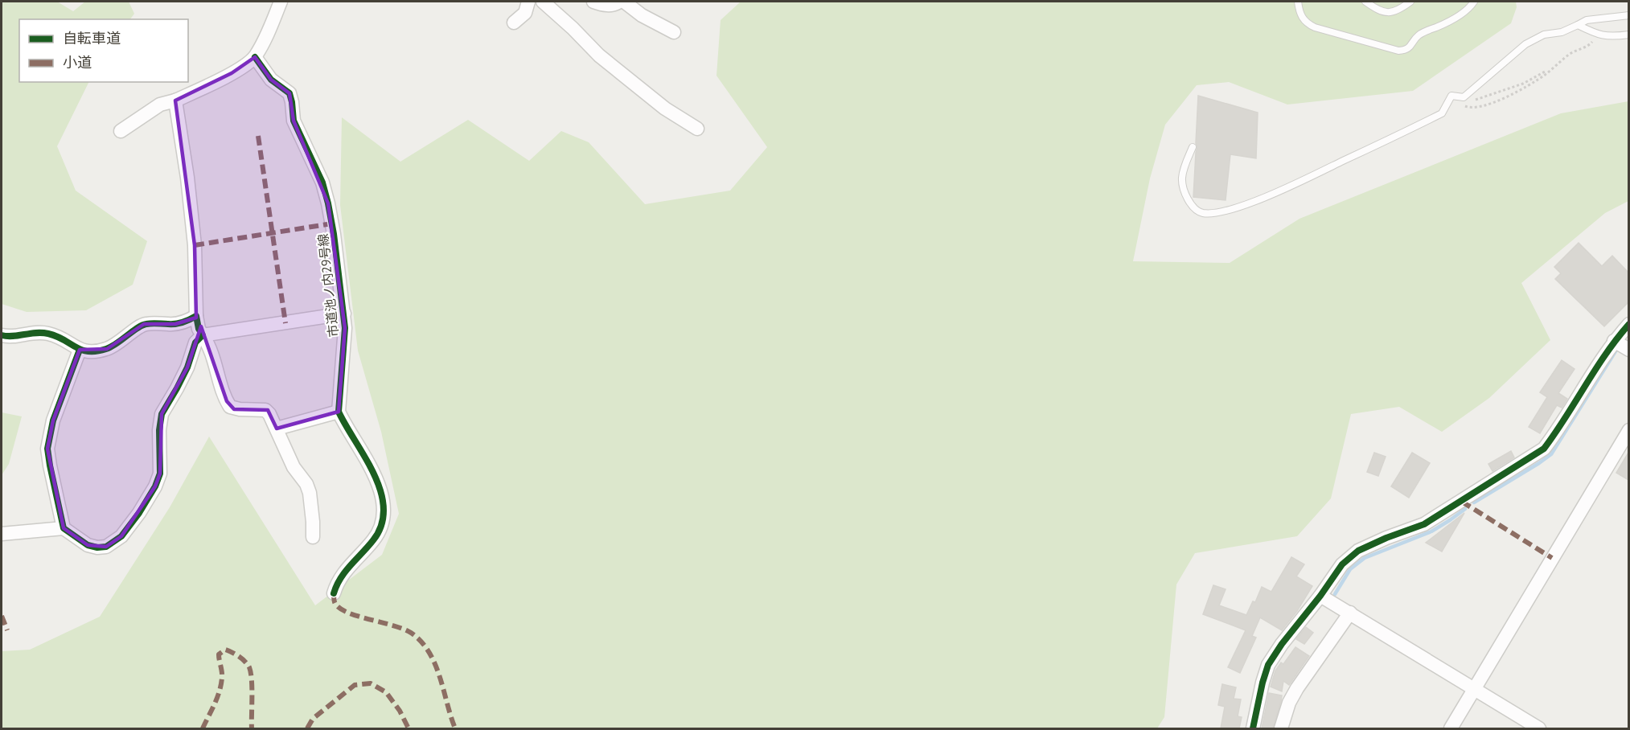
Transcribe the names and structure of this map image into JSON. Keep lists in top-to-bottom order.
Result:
{
  "streets": {
    "street": ["市道池ノ内29号線"]
  },
  "legend": ["自転車道", "小道"]
}
